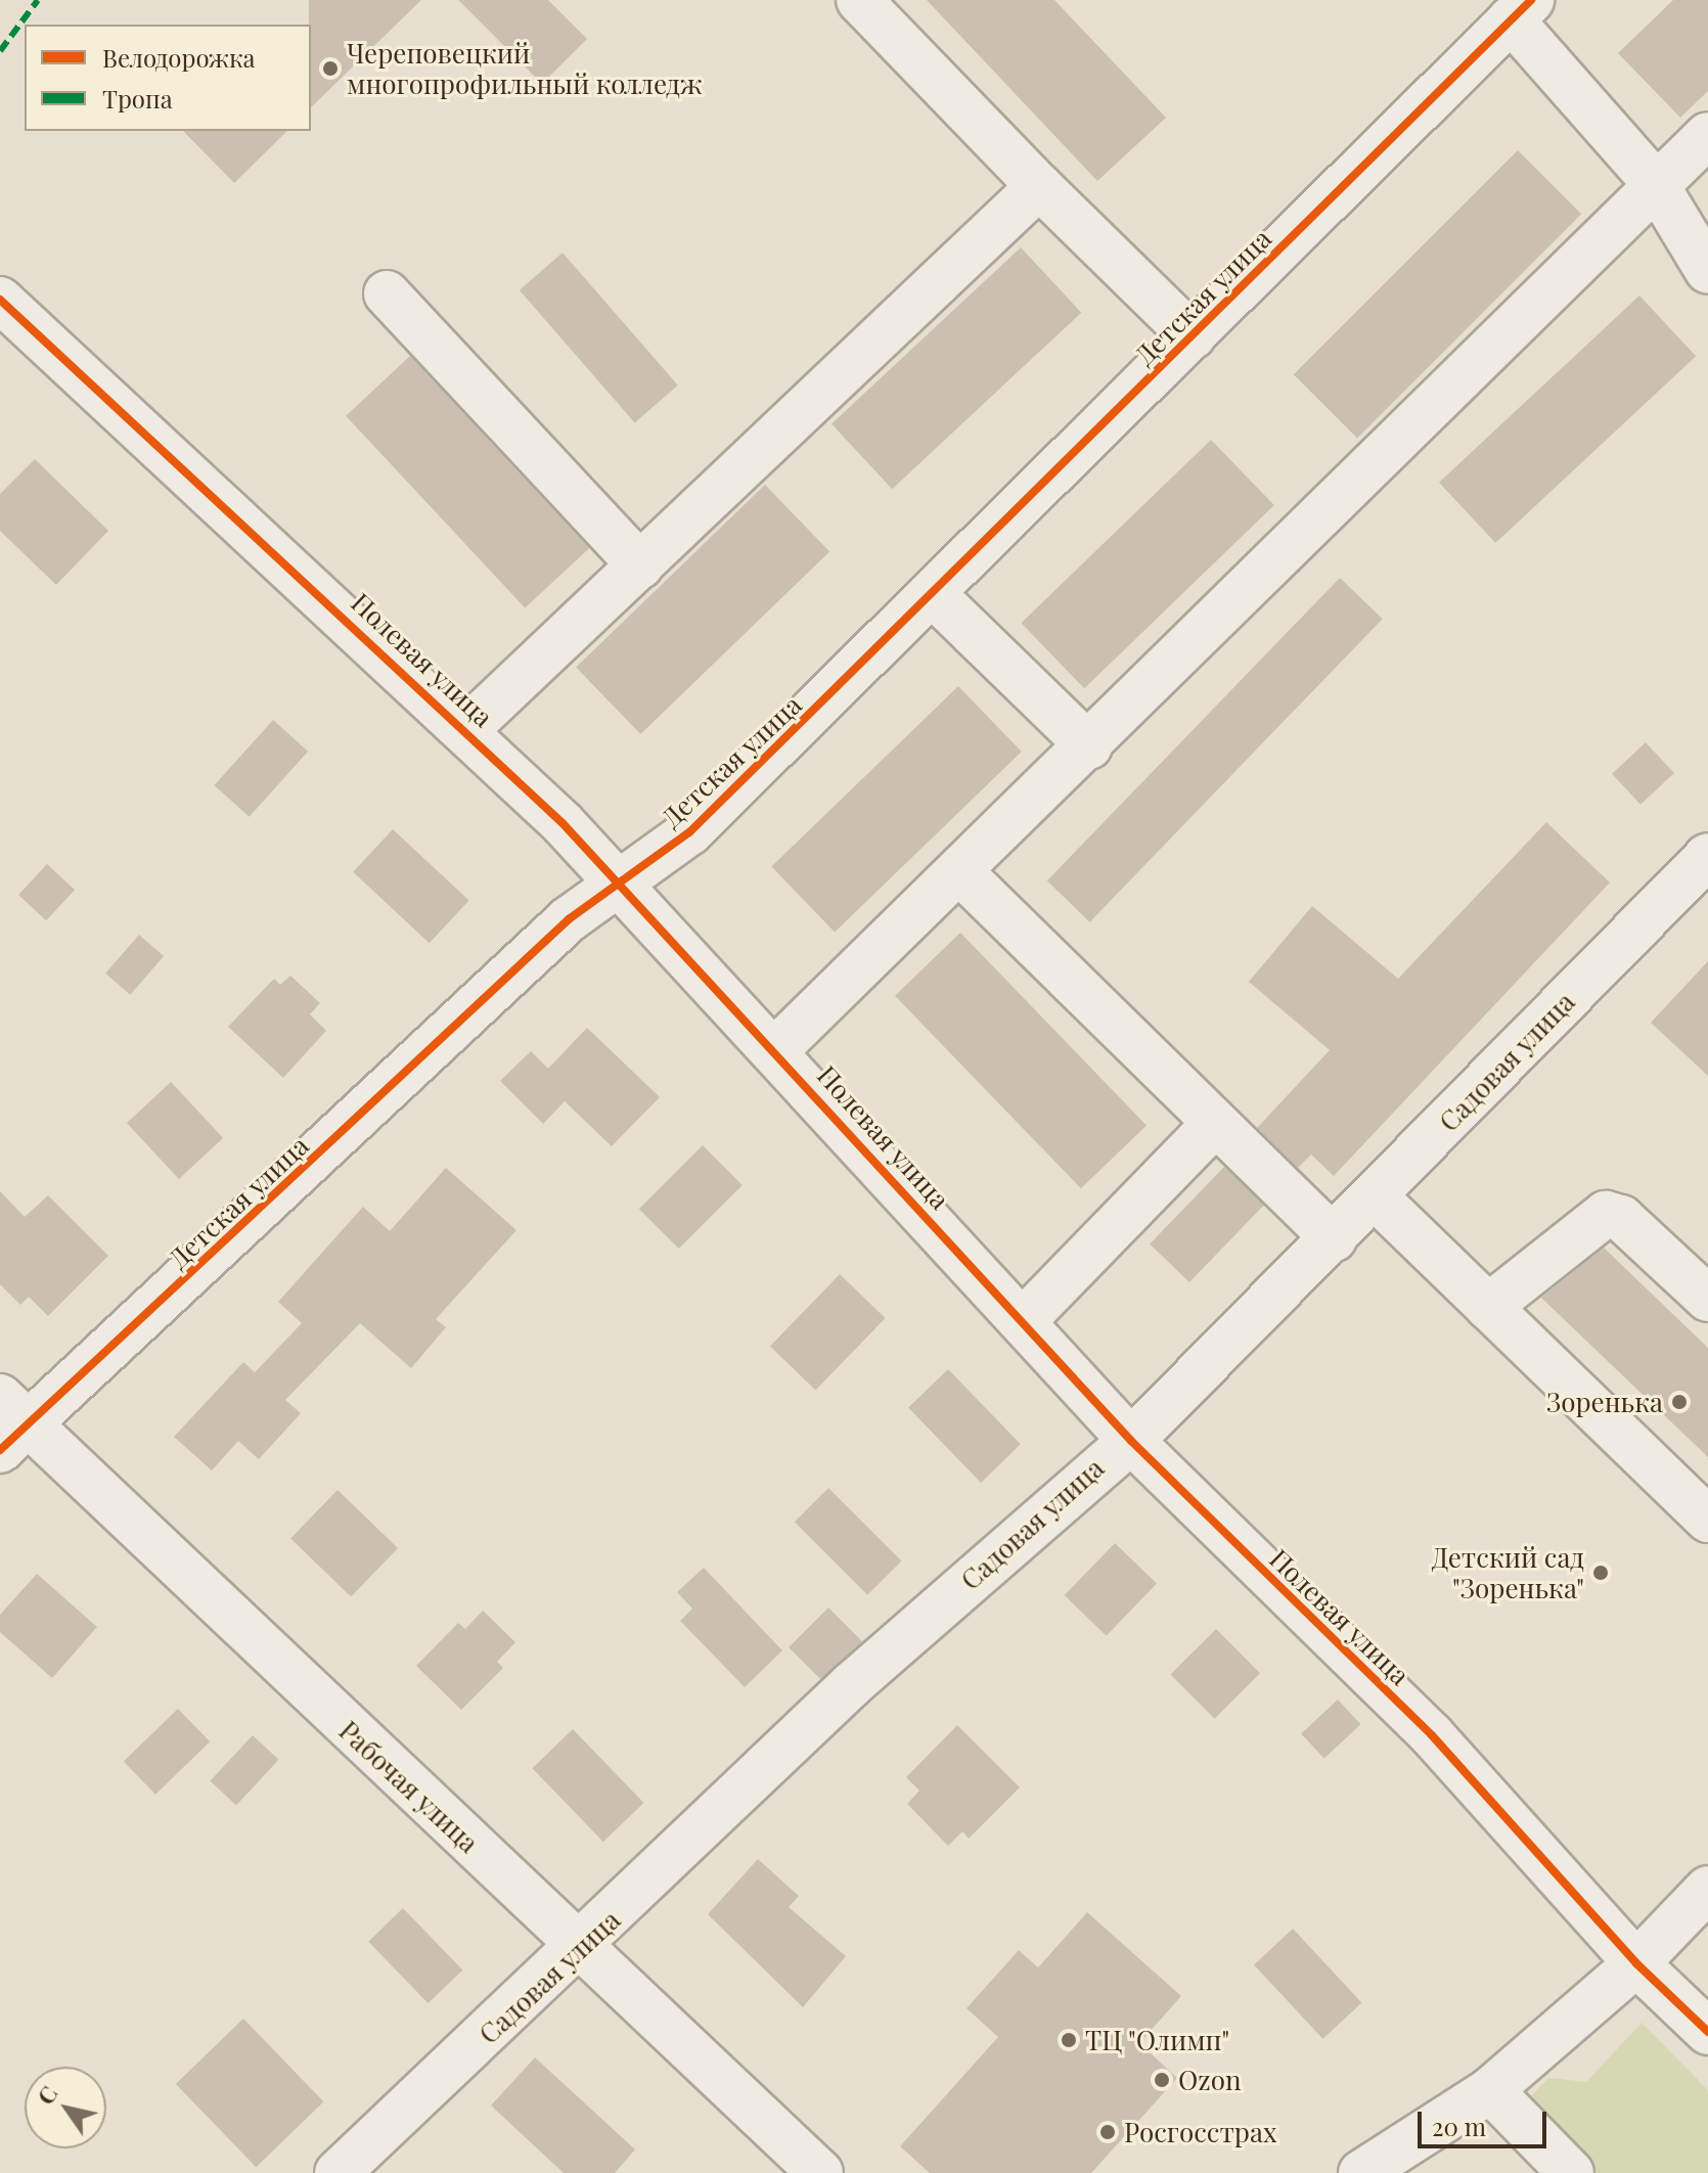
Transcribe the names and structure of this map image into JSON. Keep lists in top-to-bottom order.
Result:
{
  "streets": {
    "street": [
      "Детская улица",
      "Полевая улица",
      "Садовая улица",
      "Рабочая улица"
    ]
  },
  "crossings": [
    ["Детская улица", "Полевая улица"],
    ["Детская улица", "Рабочая улица"],
    ["Полевая улица", "Садовая улица"],
    ["Садовая улица", "Рабочая улица"]
  ],
  "places": [
    "Череповецкий многопрофильный колледж",
    "Зоренька",
    "Детский сад \"Зоренька\"",
    "ТЦ \"Олимп\"",
    "Ozon",
    "Росгосстрах"
  ],
  "legend": ["Велодорожка", "Тропа"],
  "scale_bar": "20 m",
  "north": "top left"
}
